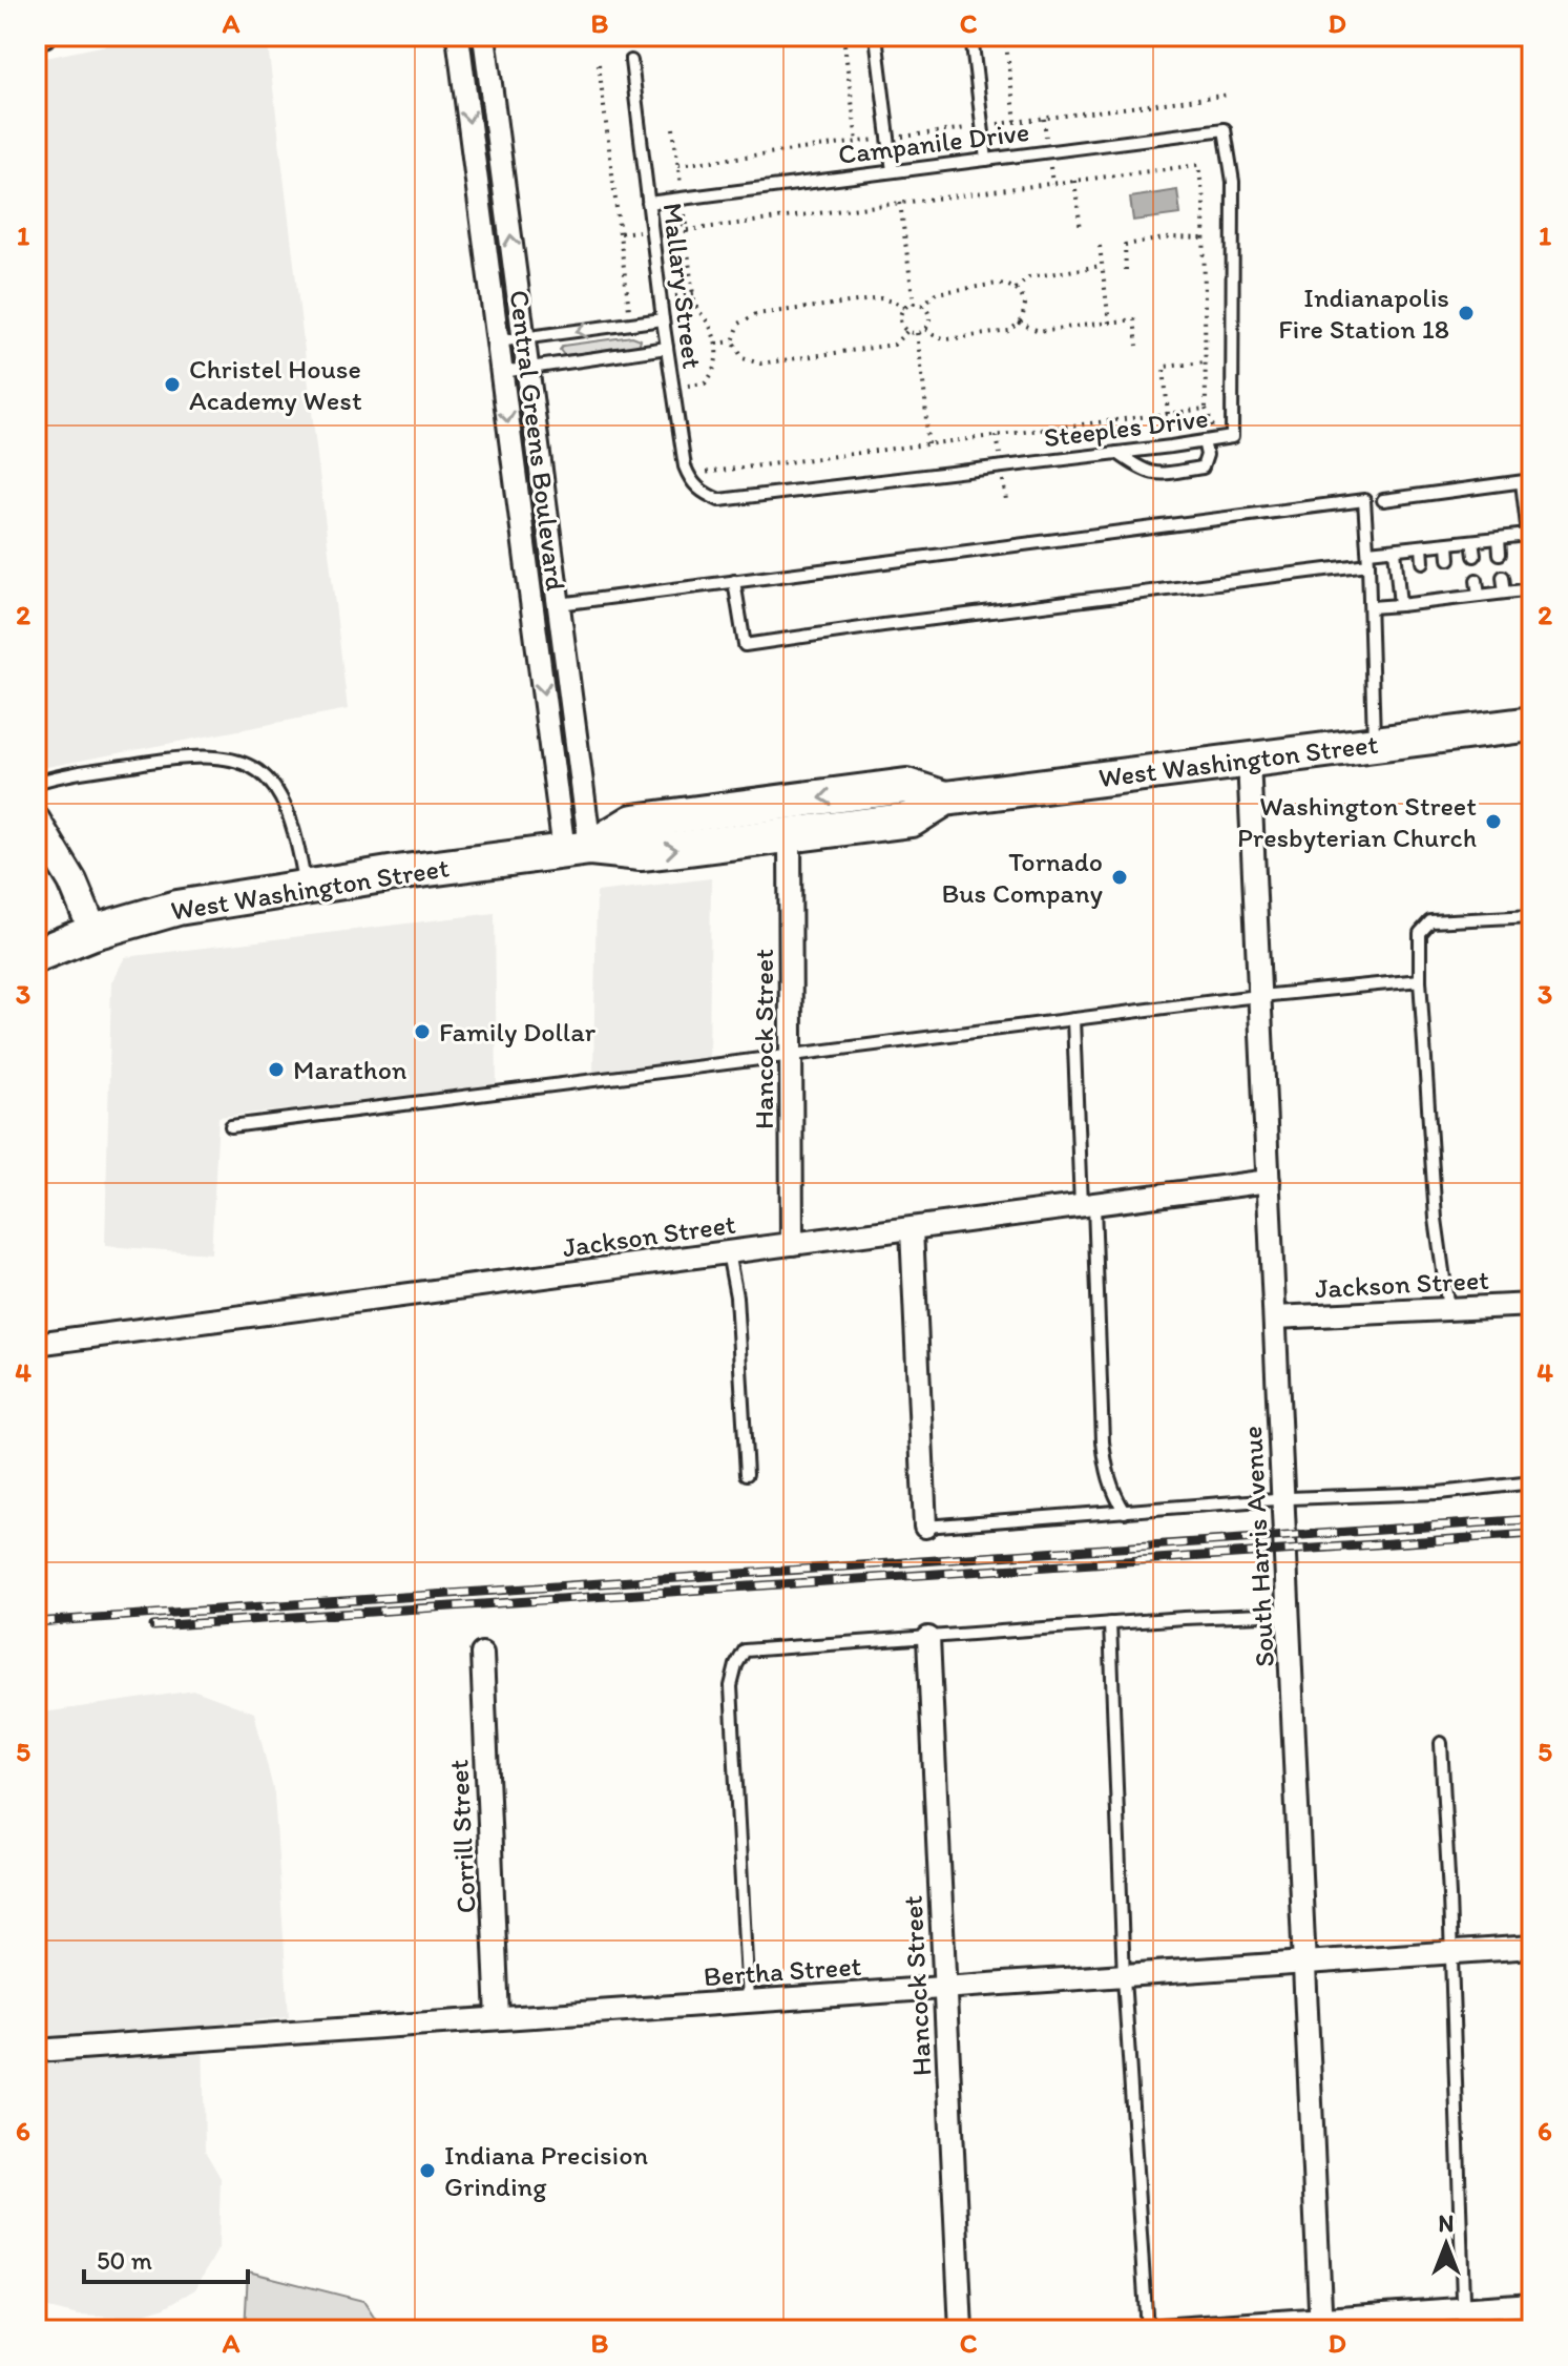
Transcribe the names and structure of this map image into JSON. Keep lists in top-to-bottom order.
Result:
{
  "streets": {
    "main road": ["West Washington Street"],
    "street": [
      "Central Greens Boulevard",
      "Hancock Street",
      "Jackson Street",
      "South Harris Avenue",
      "Corrill Street",
      "Bertha Street"
    ],
    "lane": ["Campanile Drive", "Mallary Street", "Steeples Drive"]
  },
  "crossings": [
    ["Campanile Drive", "Mallary Street"],
    ["Campanile Drive", "Steeples Drive"],
    ["Mallary Street", "Steeples Drive"],
    ["Central Greens Boulevard", "West Washington Street"],
    ["West Washington Street", "Hancock Street"],
    ["West Washington Street", "South Harris Avenue"],
    ["Hancock Street", "Jackson Street"],
    ["Hancock Street", "Bertha Street"],
    ["Jackson Street", "South Harris Avenue"],
    ["South Harris Avenue", "Bertha Street"],
    ["Corrill Street", "Bertha Street"]
  ],
  "places": [
    "Indianapolis Fire Station 18",
    "Christel House Academy West",
    "Washington Street Presbyterian Church",
    "Tornado Bus Company",
    "Family Dollar",
    "Marathon",
    "Indiana Precision Grinding"
  ],
  "scale_bar": "50 m",
  "north": "top",
  "grid": {
    "columns": [
      "A",
      "B",
      "C",
      "D"
    ],
    "rows": [
      "1",
      "2",
      "3",
      "4",
      "5",
      "6"
    ]
  }
}
